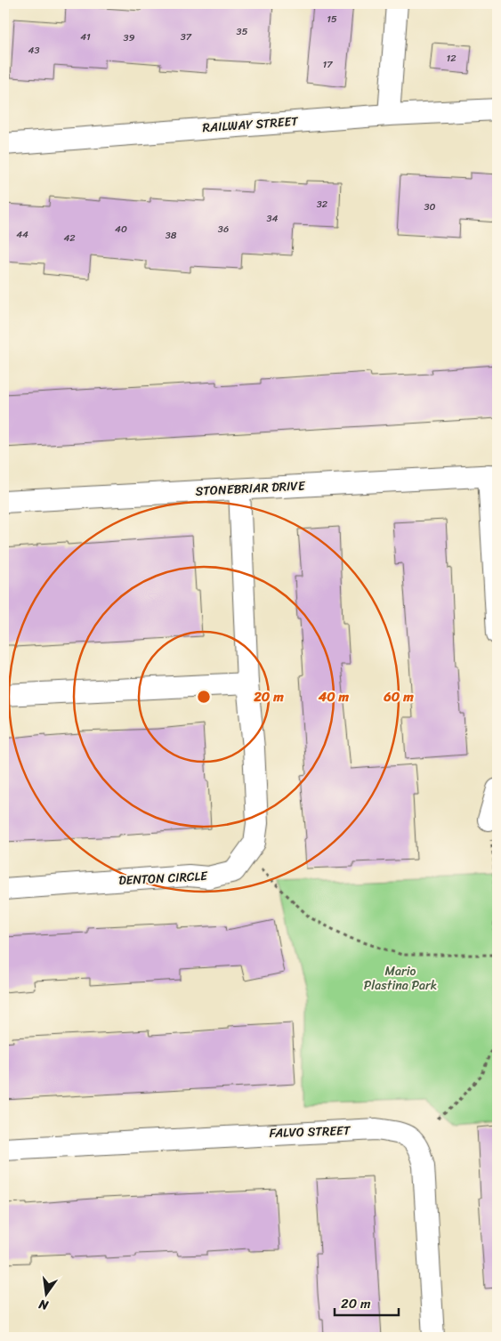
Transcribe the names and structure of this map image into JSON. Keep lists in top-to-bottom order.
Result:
{
  "streets": {
    "street": [
      "RAILWAY STREET",
      "STONEBRIAR DRIVE",
      "DENTON CIRCLE",
      "FALVO STREET"
    ]
  },
  "crossings": [
    ["STONEBRIAR DRIVE", "DENTON CIRCLE"]
  ],
  "parks": ["Mario Plastina Park"],
  "house_numbers": [
    "15",
    "35",
    "41",
    "37",
    "39",
    "43",
    "12",
    "17",
    "32",
    "30",
    "34",
    "40",
    "36",
    "44",
    "38",
    "42"
  ],
  "scale_bar": "20 m",
  "north": "bottom",
  "rings": ["20 m", "40 m", "60 m"]
}
